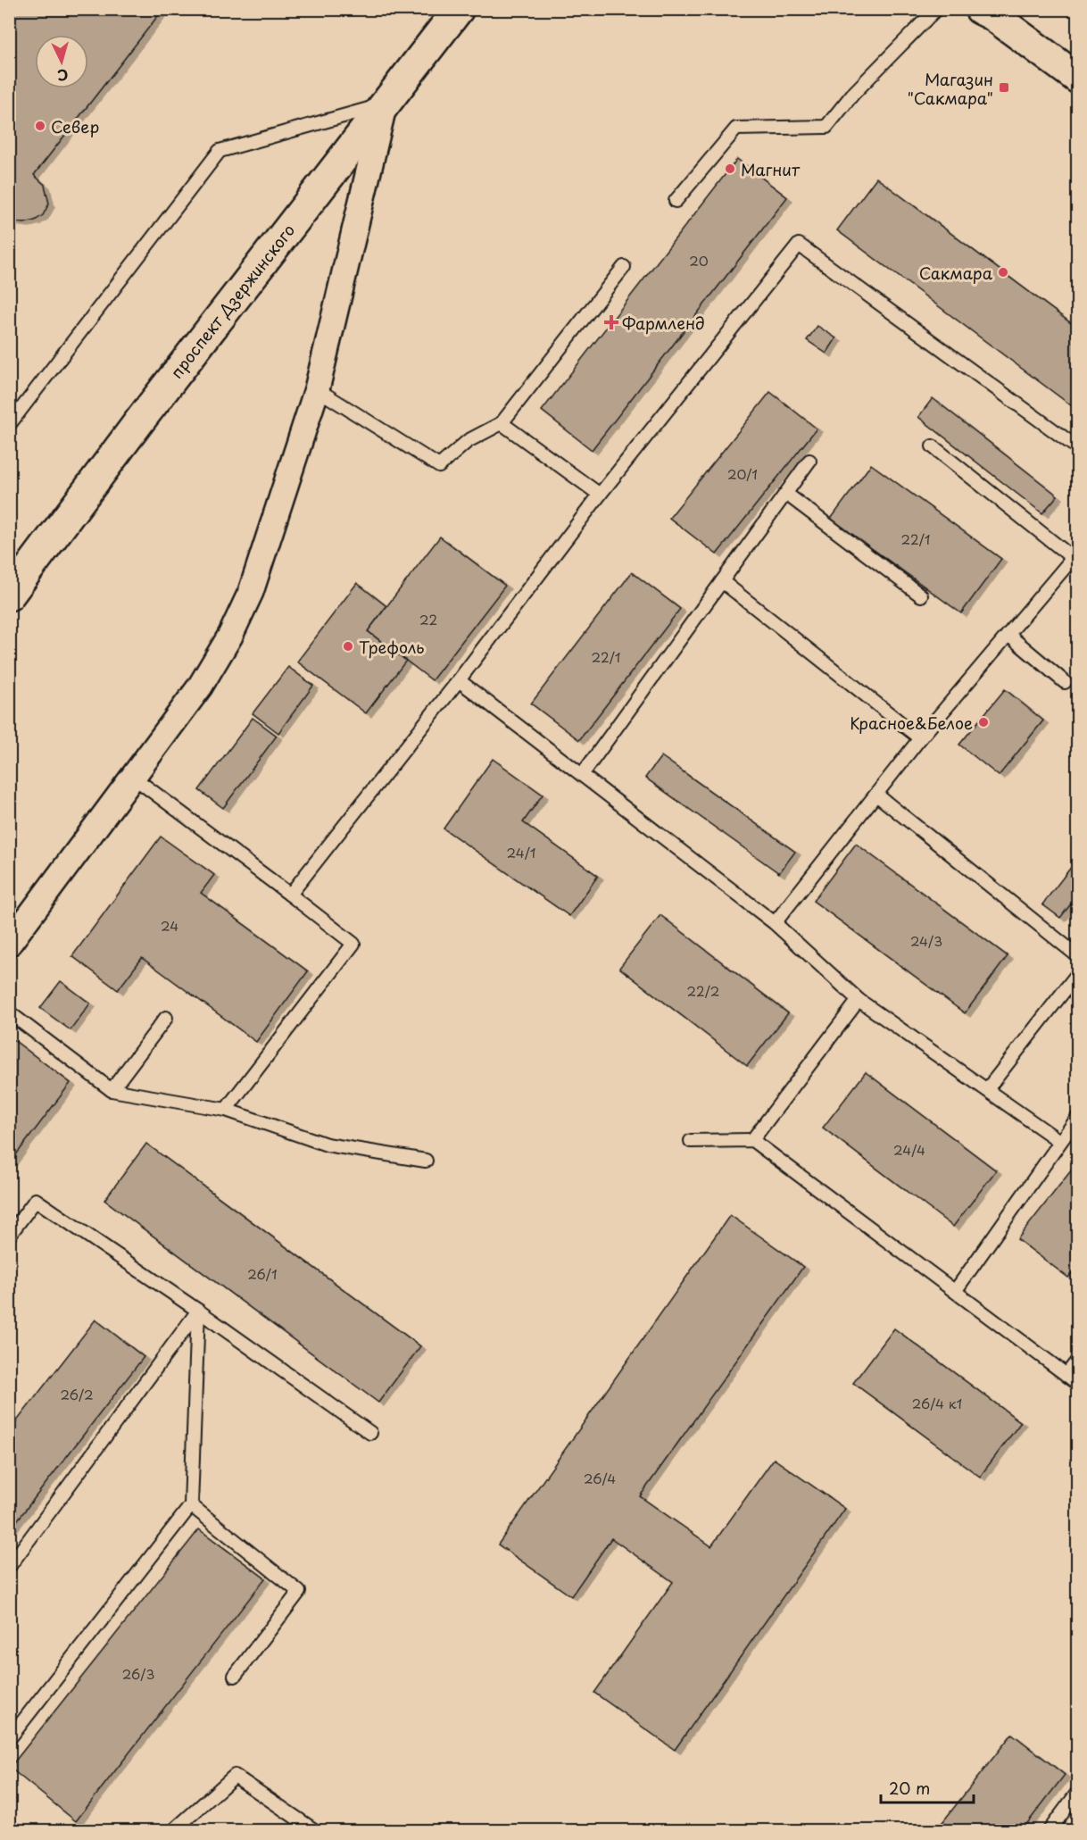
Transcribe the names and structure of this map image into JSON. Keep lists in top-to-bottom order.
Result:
{
  "streets": {
    "main road": ["проспект Дзержинского"]
  },
  "places": {
    "transit": ["Магазин \"Сакмара\""],
    "other": [
      "Север",
      "Магнит",
      "Сакмара",
      "Трефоль",
      "Красное&Белое"
    ],
    "health": ["Фармленд"]
  },
  "house_numbers": [
    "20",
    "20/1",
    "22/1",
    "22",
    "22/1",
    "24/1",
    "24",
    "24/3",
    "22/2",
    "24/4",
    "26/1",
    "26/2",
    "26/4 к1",
    "26/4",
    "26/3"
  ],
  "scale_bar": "20 m",
  "north": "bottom"
}
